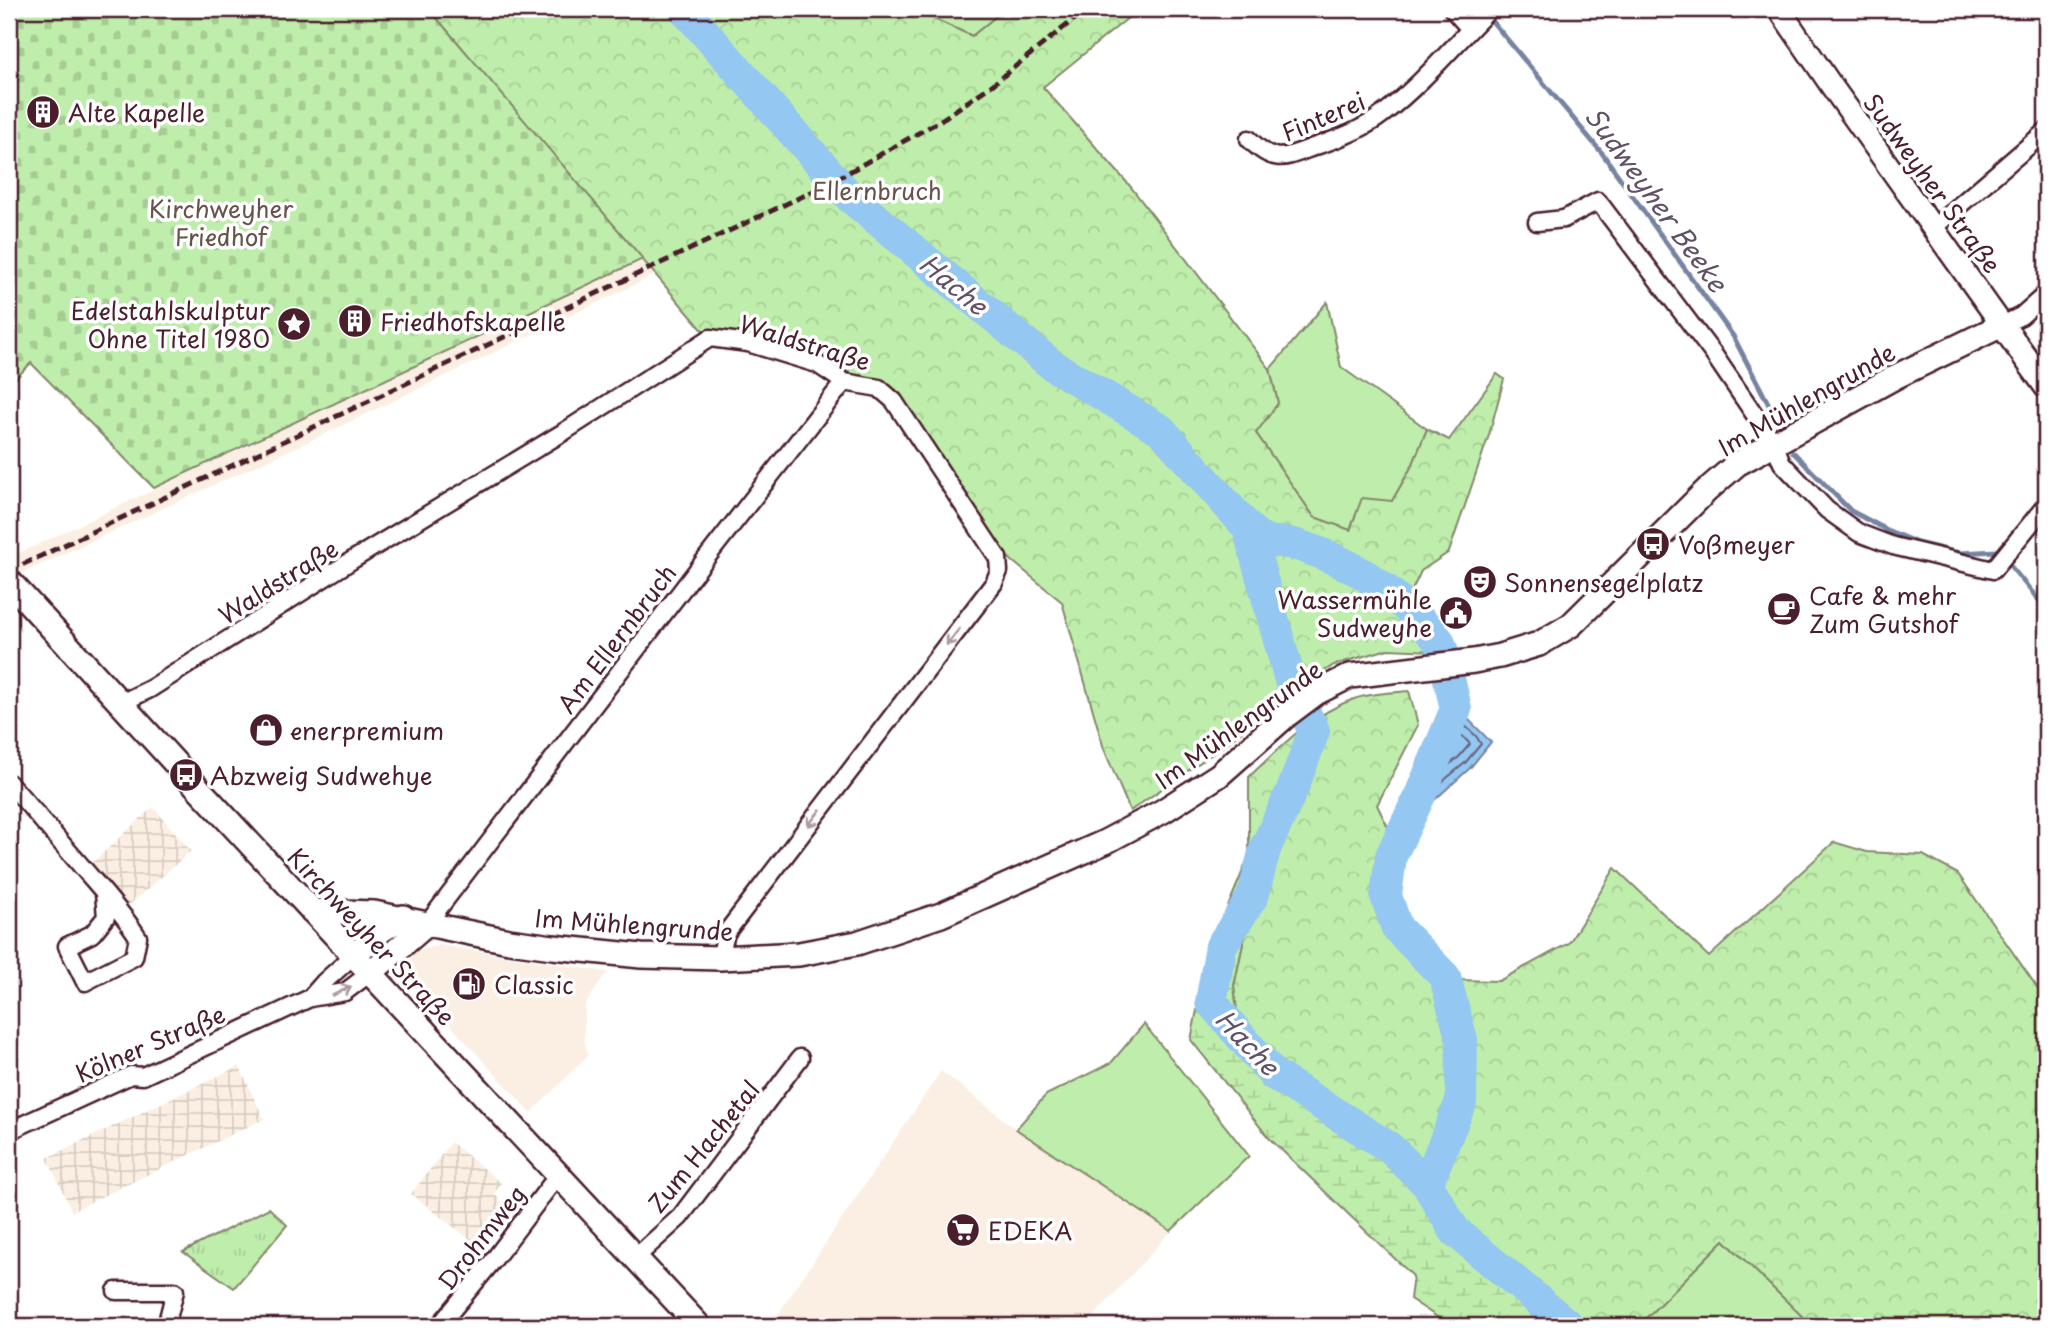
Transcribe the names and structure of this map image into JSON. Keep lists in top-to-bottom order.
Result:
{
  "streets": {
    "main road": ["Sudweyher Straße", "Im Mühlengrunde", "Kirchweyher Straße"],
    "street": [
      "Finterei",
      "Waldstraße",
      "Am Ellernbruch",
      "Kölner Straße",
      "Zum Hachetal",
      "Drohmweg"
    ]
  },
  "crossings": [
    ["Sudweyher Straße", "Im Mühlengrunde"],
    ["Waldstraße", "Im Mühlengrunde"],
    ["Waldstraße", "Am Ellernbruch"],
    ["Waldstraße", "Kirchweyher Straße"],
    ["Im Mühlengrunde", "Am Ellernbruch"],
    ["Im Mühlengrunde", "Kirchweyher Straße"],
    ["Kirchweyher Straße", "Kölner Straße"],
    ["Kirchweyher Straße", "Zum Hachetal"],
    ["Kirchweyher Straße", "Drohmweg"]
  ],
  "one_way": ["Waldstraße"],
  "water": ["Sudweyher Beeke", "Hache"],
  "parks": ["Ellernbruch", "Kirchweyher Friedhof"],
  "places": {
    "building": ["Alte Kapelle", "Friedhofskapelle"],
    "place": ["Edelstahlskulptur Ohne Titel 1980"],
    "bus stop": ["Voßmeyer", "Abzweig Sudwehye"],
    "theatre": ["Sonnensegelplatz"],
    "cafe": ["Cafe & mehr Zum Gutshof"],
    "public building": ["Wassermühle Sudweyhe"],
    "shop": ["enerpremium"],
    "fuel station": ["Classic"],
    "supermarket": ["EDEKA"]
  }
}
